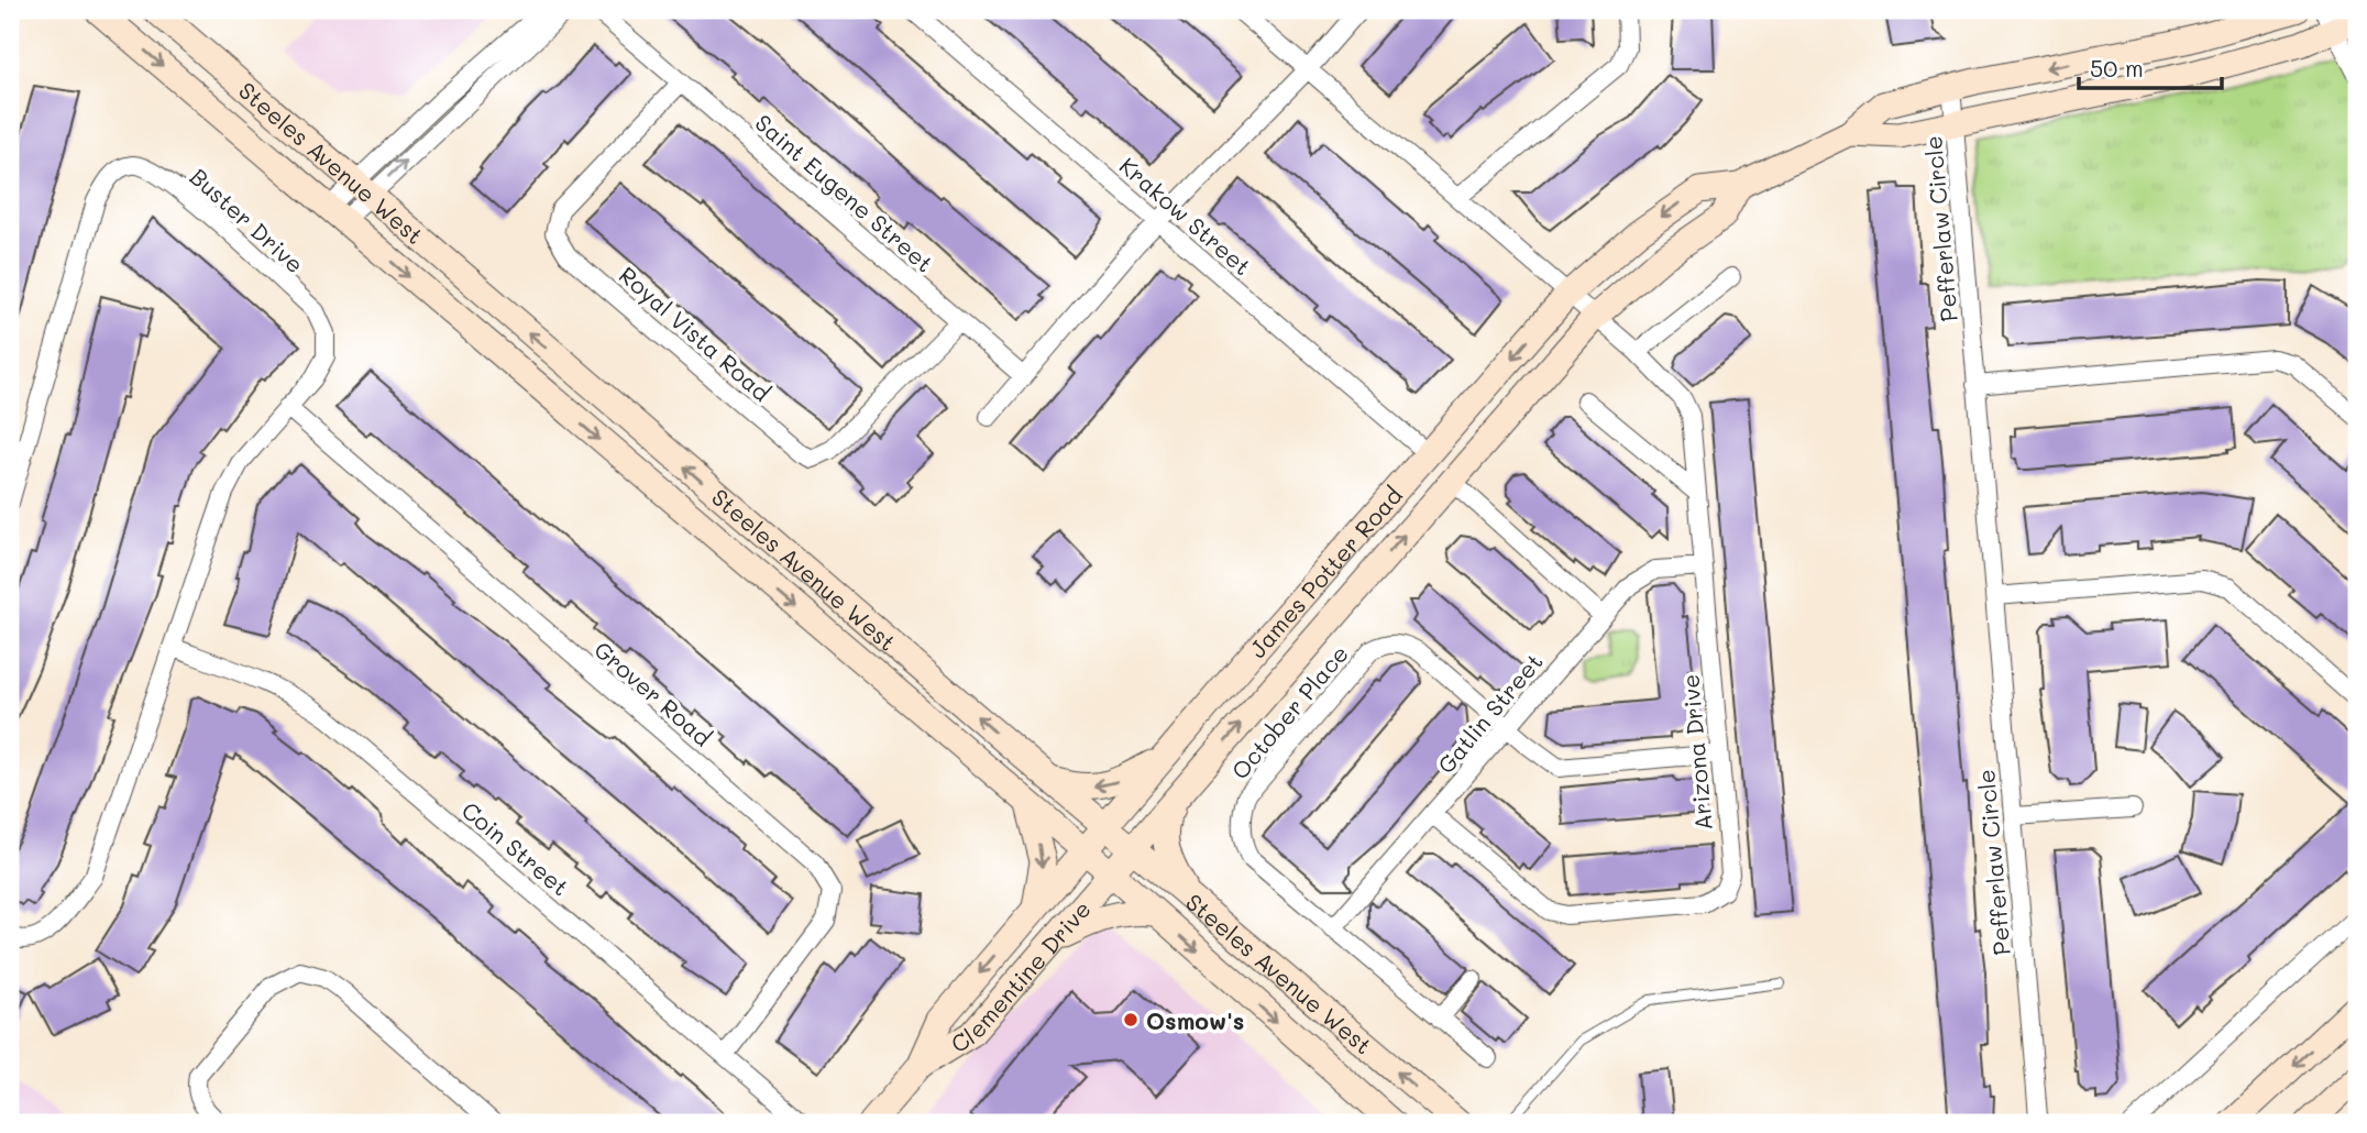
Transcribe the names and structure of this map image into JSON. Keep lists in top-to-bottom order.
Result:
{
  "streets": {
    "main road": ["Steeles Avenue West", "James Potter Road", "Clementine Drive"],
    "street": [
      "Saint Eugene Street",
      "Krakow Street",
      "Buster Drive",
      "Pefferlaw Circle",
      "Royal Vista Road",
      "Grover Road",
      "October Place",
      "Gatlin Street",
      "Arizona Drive",
      "Coin Street"
    ]
  },
  "crossings": [
    ["Steeles Avenue West", "James Potter Road"],
    ["Steeles Avenue West", "Clementine Drive"],
    ["Saint Eugene Street", "Royal Vista Road"],
    ["Krakow Street", "James Potter Road"],
    ["Buster Drive", "Grover Road"],
    ["Buster Drive", "Coin Street"],
    ["Pefferlaw Circle", "James Potter Road"],
    ["James Potter Road", "Arizona Drive"],
    ["James Potter Road", "Clementine Drive"],
    ["Grover Road", "Coin Street"],
    ["October Place", "Gatlin Street"],
    ["October Place", "Arizona Drive"],
    ["Gatlin Street", "Arizona Drive"]
  ],
  "places": ["Osmow's"],
  "scale_bar": "50 m"
}
